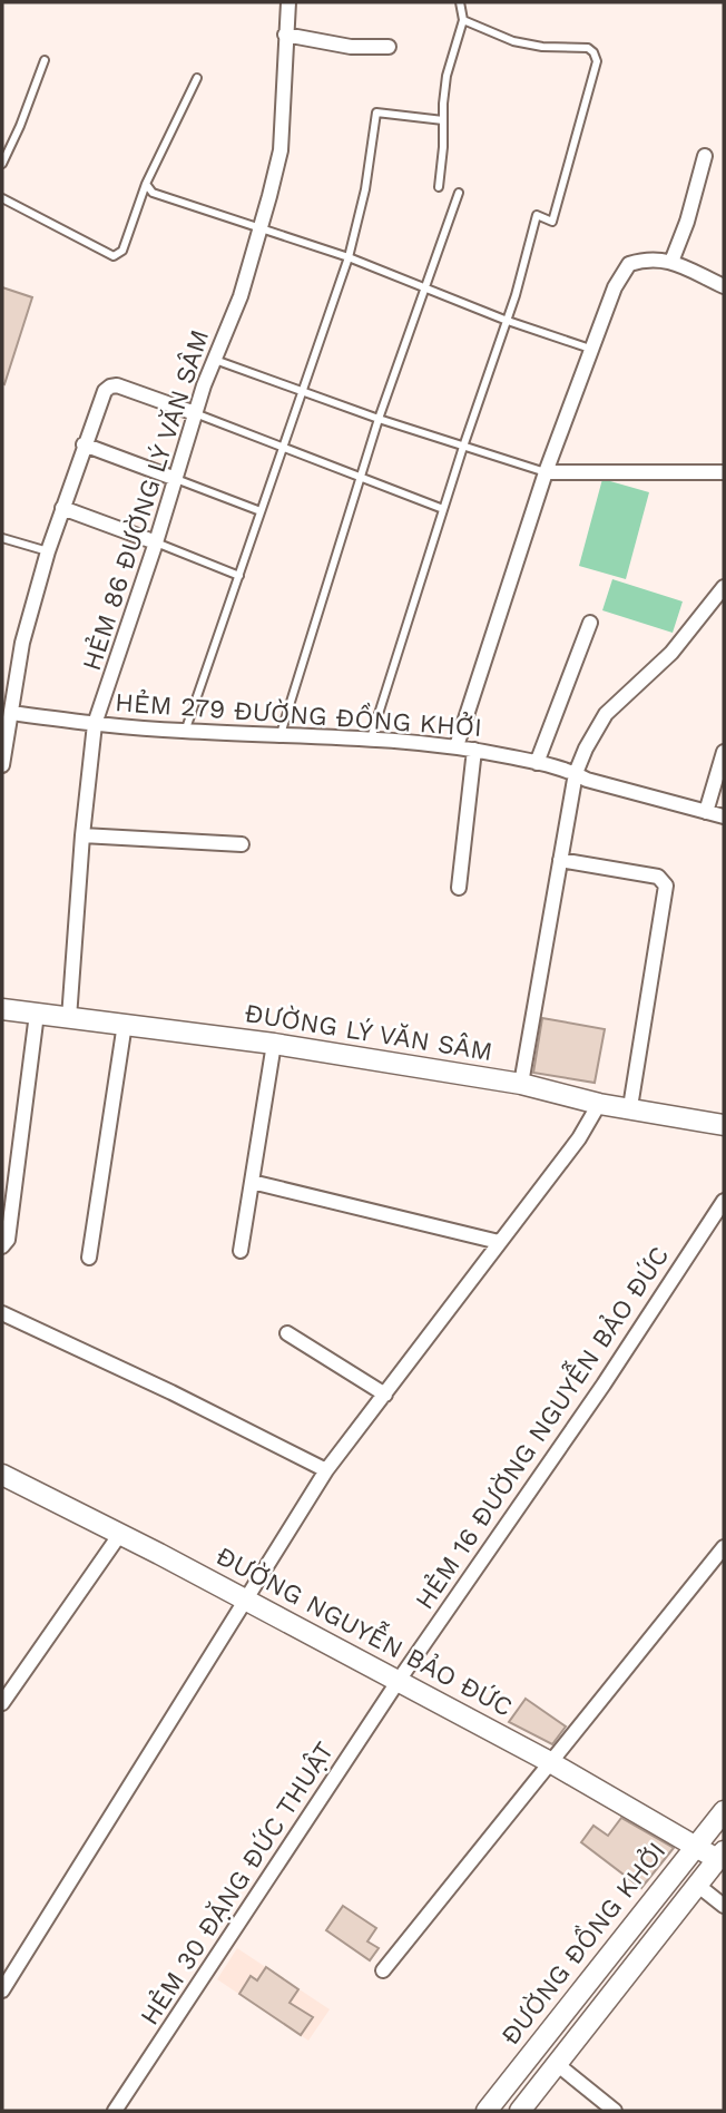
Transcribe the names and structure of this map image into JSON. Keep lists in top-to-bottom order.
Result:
{
  "streets": {
    "street": [
      "HẺM 86 ĐƯỜNG LÝ VĂN SÂM",
      "HẺM 279 ĐƯỜNG ĐỒNG KHỞI",
      "ĐƯỜNG LÝ VĂN SÂM",
      "HẺM 16 ĐƯỜNG NGUYỄN BẢO ĐỨC",
      "ĐƯỜNG NGUYỄN BẢO ĐỨC",
      "HẺM 30 ĐẶNG ĐỨC THUẬT",
      "ĐƯỜNG ĐỒNG KHỞI"
    ]
  },
  "crossings": [
    ["HẺM 86 ĐƯỜNG LÝ VĂN SÂM", "HẺM 279 ĐƯỜNG ĐỒNG KHỞI"],
    ["HẺM 86 ĐƯỜNG LÝ VĂN SÂM", "ĐƯỜNG LÝ VĂN SÂM"],
    ["HẺM 16 ĐƯỜNG NGUYỄN BẢO ĐỨC", "ĐƯỜNG NGUYỄN BẢO ĐỨC"],
    ["HẺM 16 ĐƯỜNG NGUYỄN BẢO ĐỨC", "HẺM 30 ĐẶNG ĐỨC THUẬT"],
    ["ĐƯỜNG NGUYỄN BẢO ĐỨC", "HẺM 30 ĐẶNG ĐỨC THUẬT"],
    ["ĐƯỜNG NGUYỄN BẢO ĐỨC", "ĐƯỜNG ĐỒNG KHỞI"]
  ]
}
